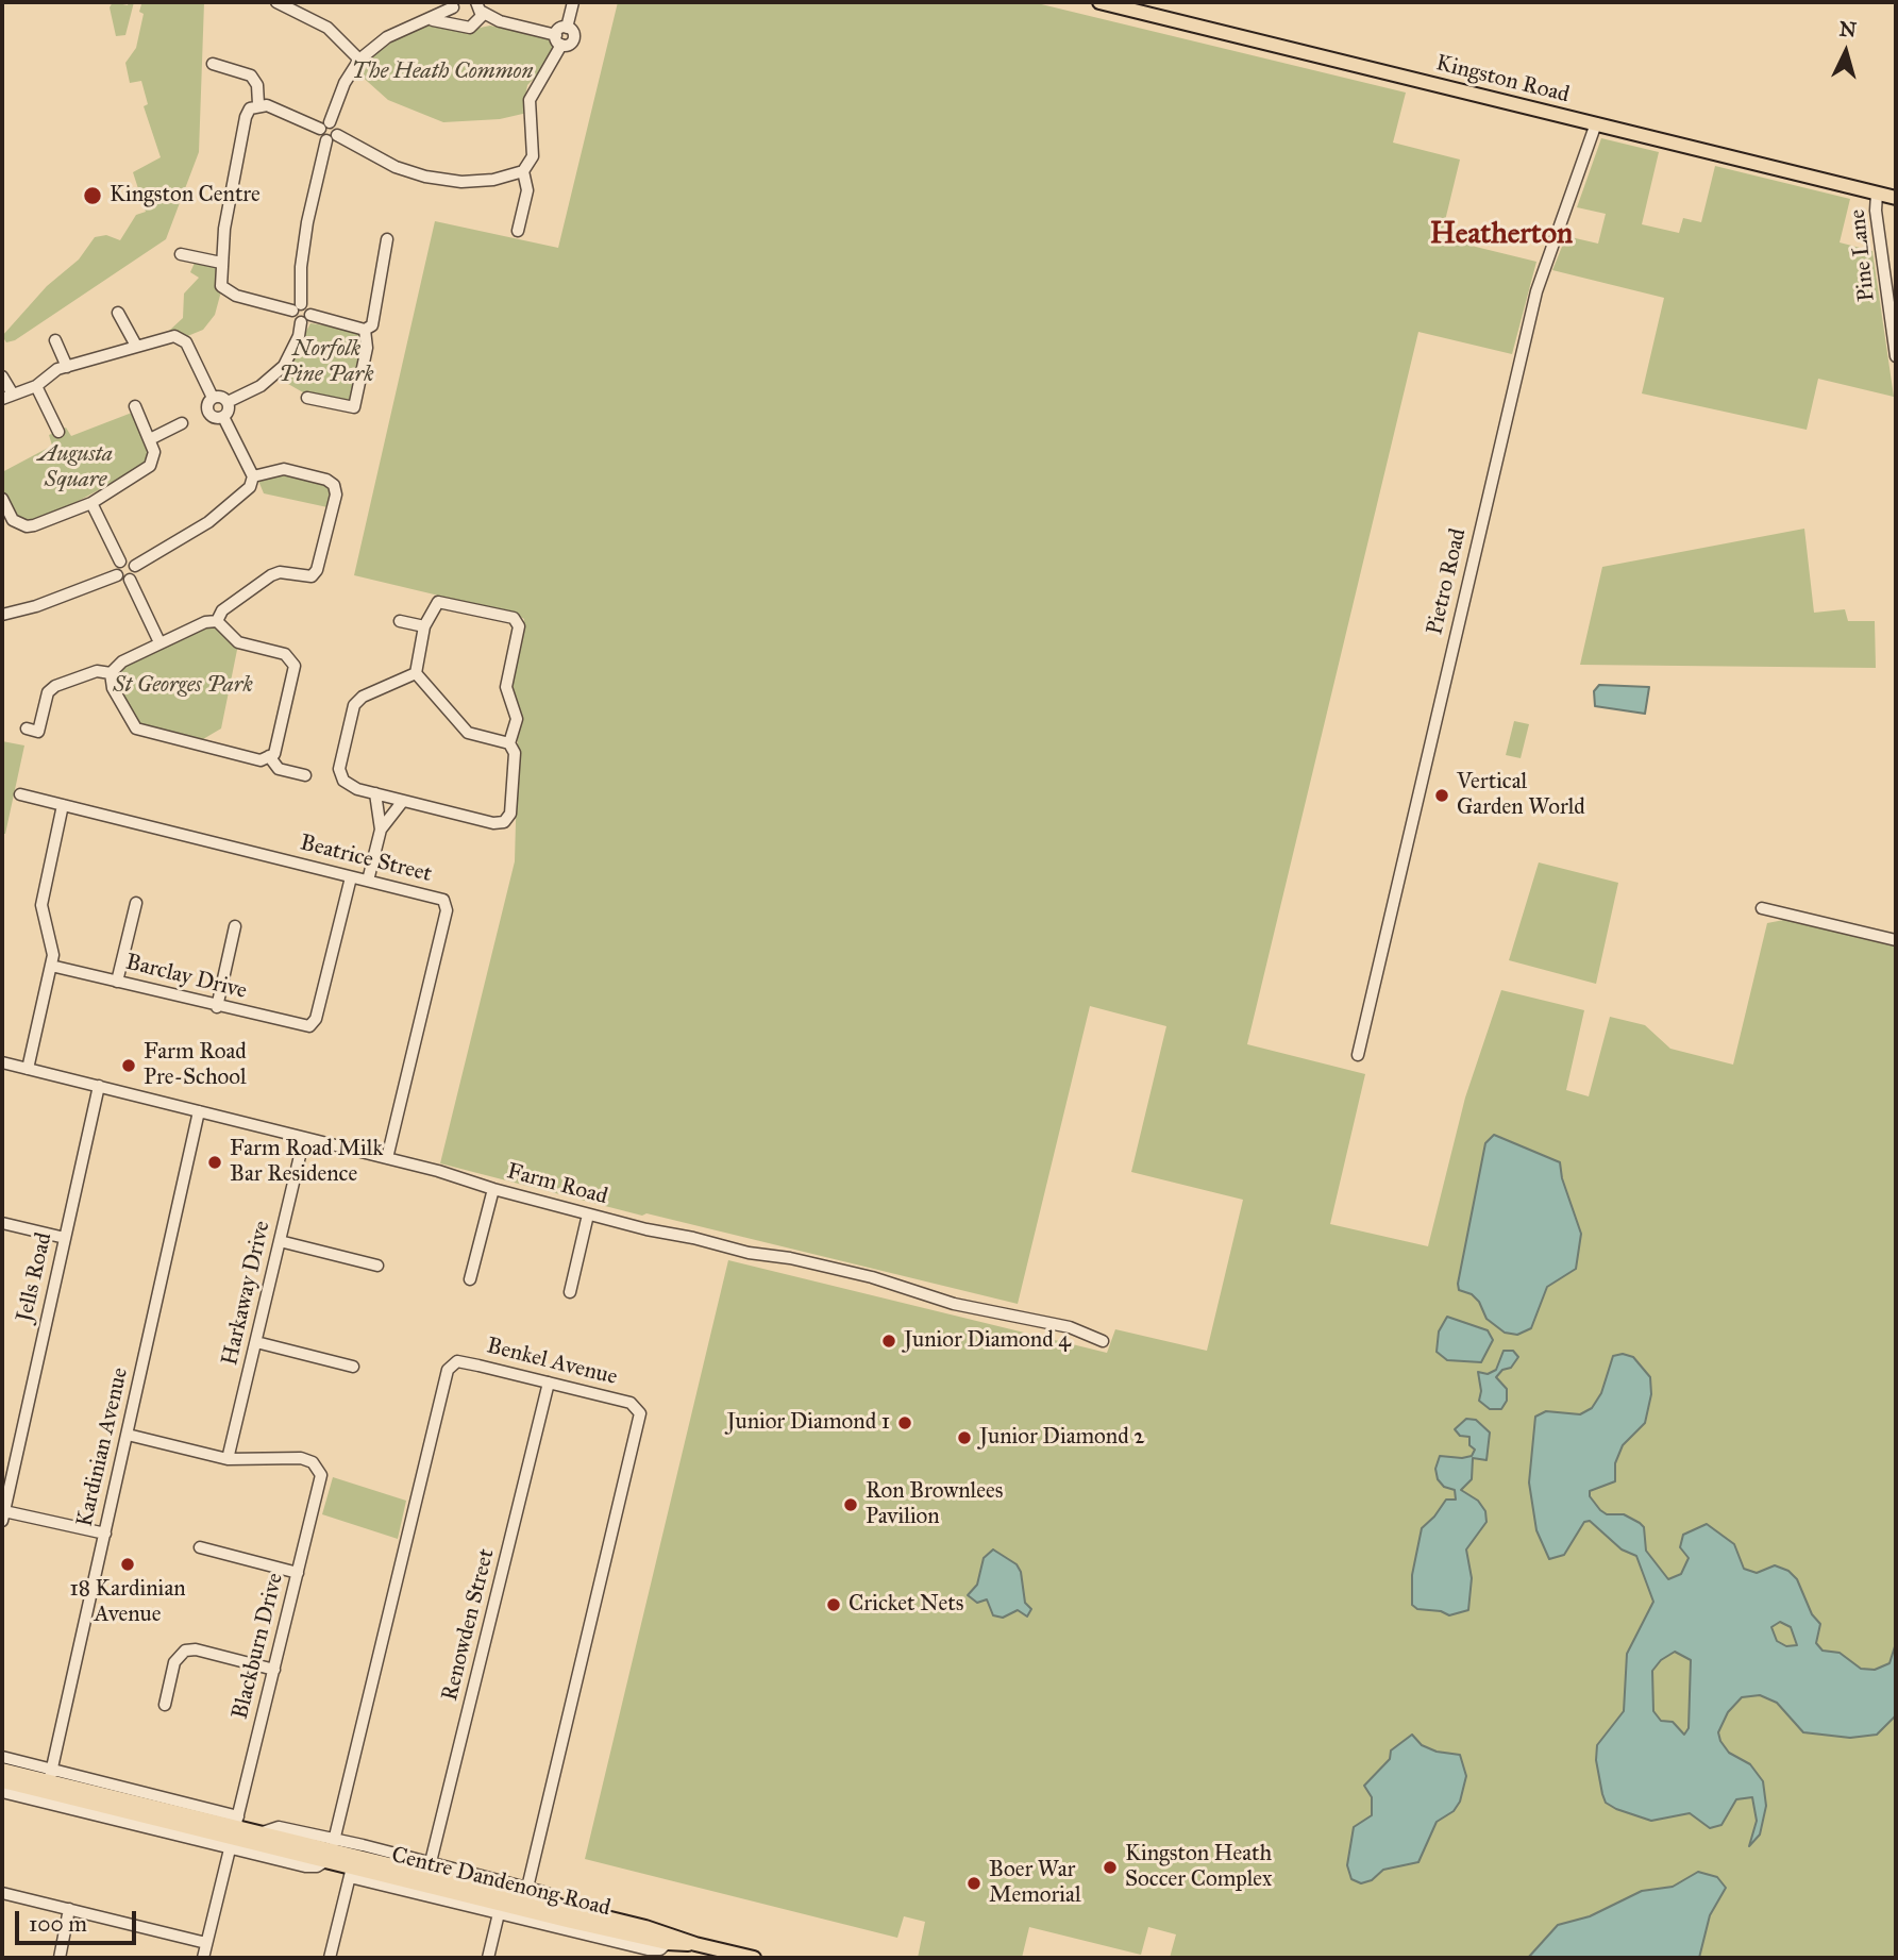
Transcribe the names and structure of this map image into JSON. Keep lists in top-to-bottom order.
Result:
{
  "streets": {
    "main road": ["Kingston Road", "Centre Dandenong Road"],
    "street": [
      "Pine Lane",
      "Pietro Road",
      "Beatrice Street",
      "Barclay Drive",
      "Farm Road",
      "Jells Road",
      "Harkaway Drive",
      "Benkel Avenue",
      "Kardinian Avenue",
      "Renowden Street",
      "Blackburn Drive"
    ]
  },
  "crossings": [
    ["Kingston Road", "Pine Lane"],
    ["Kingston Road", "Pietro Road"],
    ["Beatrice Street", "Barclay Drive"],
    ["Beatrice Street", "Farm Road"],
    ["Farm Road", "Jells Road"],
    ["Farm Road", "Harkaway Drive"],
    ["Farm Road", "Kardinian Avenue"],
    ["Harkaway Drive", "Blackburn Drive"],
    ["Benkel Avenue", "Renowden Street"],
    ["Benkel Avenue", "Centre Dandenong Road"],
    ["Kardinian Avenue", "Centre Dandenong Road"],
    ["Renowden Street", "Centre Dandenong Road"],
    ["Blackburn Drive", "Centre Dandenong Road"]
  ],
  "districts": ["Heatherton"],
  "parks": [
    "The Heath Common",
    "Norfolk Pine Park",
    "Augusta Square",
    "St Georges Park"
  ],
  "places": [
    "Kingston Centre",
    "Vertical Garden World",
    "Farm Road Pre-School",
    "Farm Road Milk Bar Residence",
    "Junior Diamond 4",
    "Junior Diamond 1",
    "Junior Diamond 2",
    "Ron Brownlees Pavilion",
    "18 Kardinian Avenue",
    "Cricket Nets",
    "Kingston Heath Soccer Complex",
    "Boer War Memorial"
  ],
  "scale_bar": "100 m",
  "north": "top"
}
